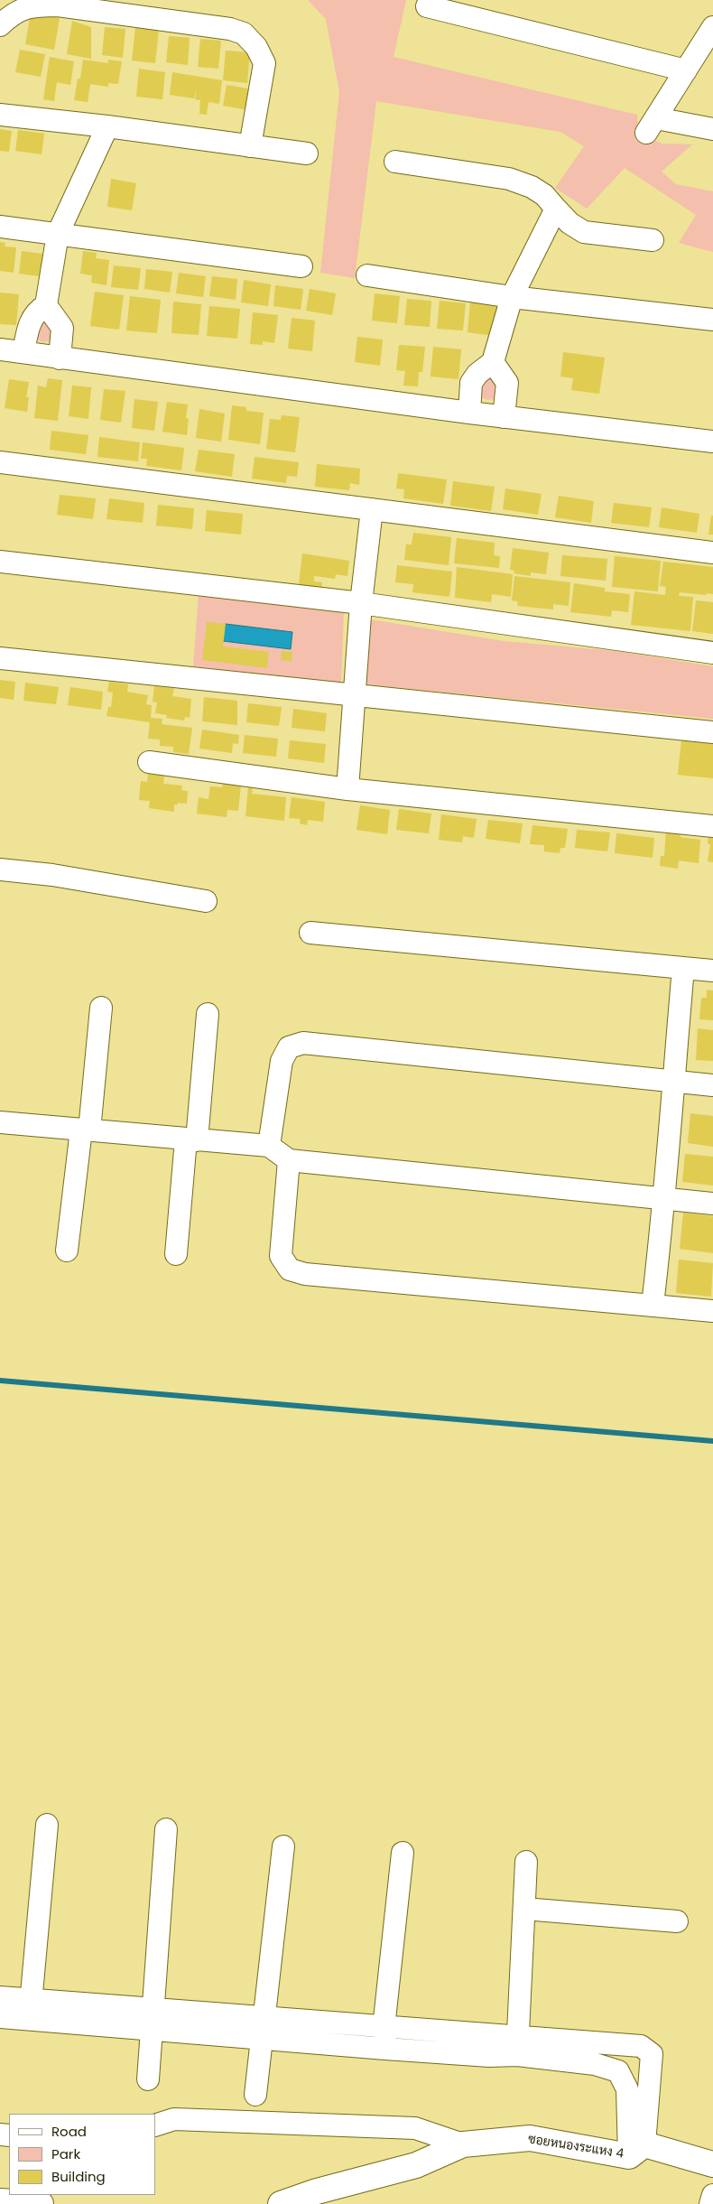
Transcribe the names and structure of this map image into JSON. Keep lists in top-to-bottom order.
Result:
{
  "streets": {
    "street": ["ซอยหนองระแหง 4"]
  },
  "legend": ["Road", "Park", "Building"]
}
